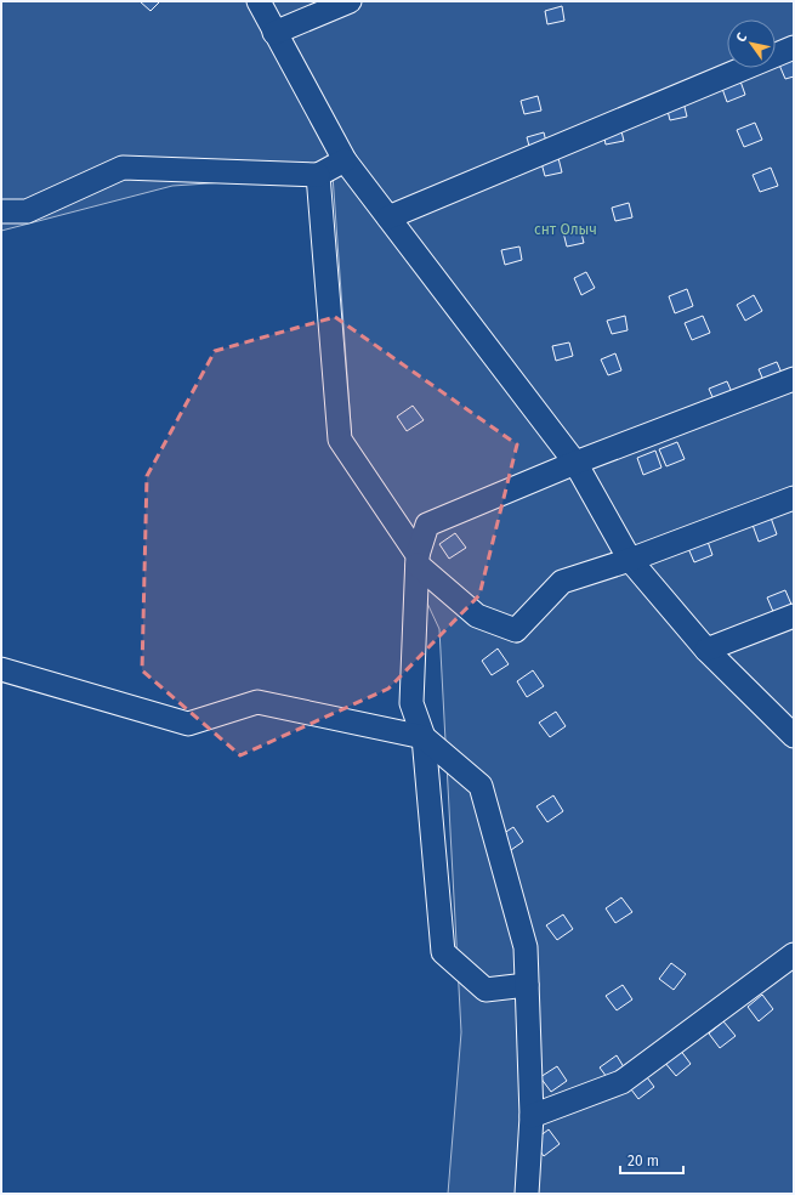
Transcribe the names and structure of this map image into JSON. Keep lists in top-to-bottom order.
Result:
{
  "parks": ["снт Олыч"],
  "scale_bar": "20 m",
  "north": "top left"
}
